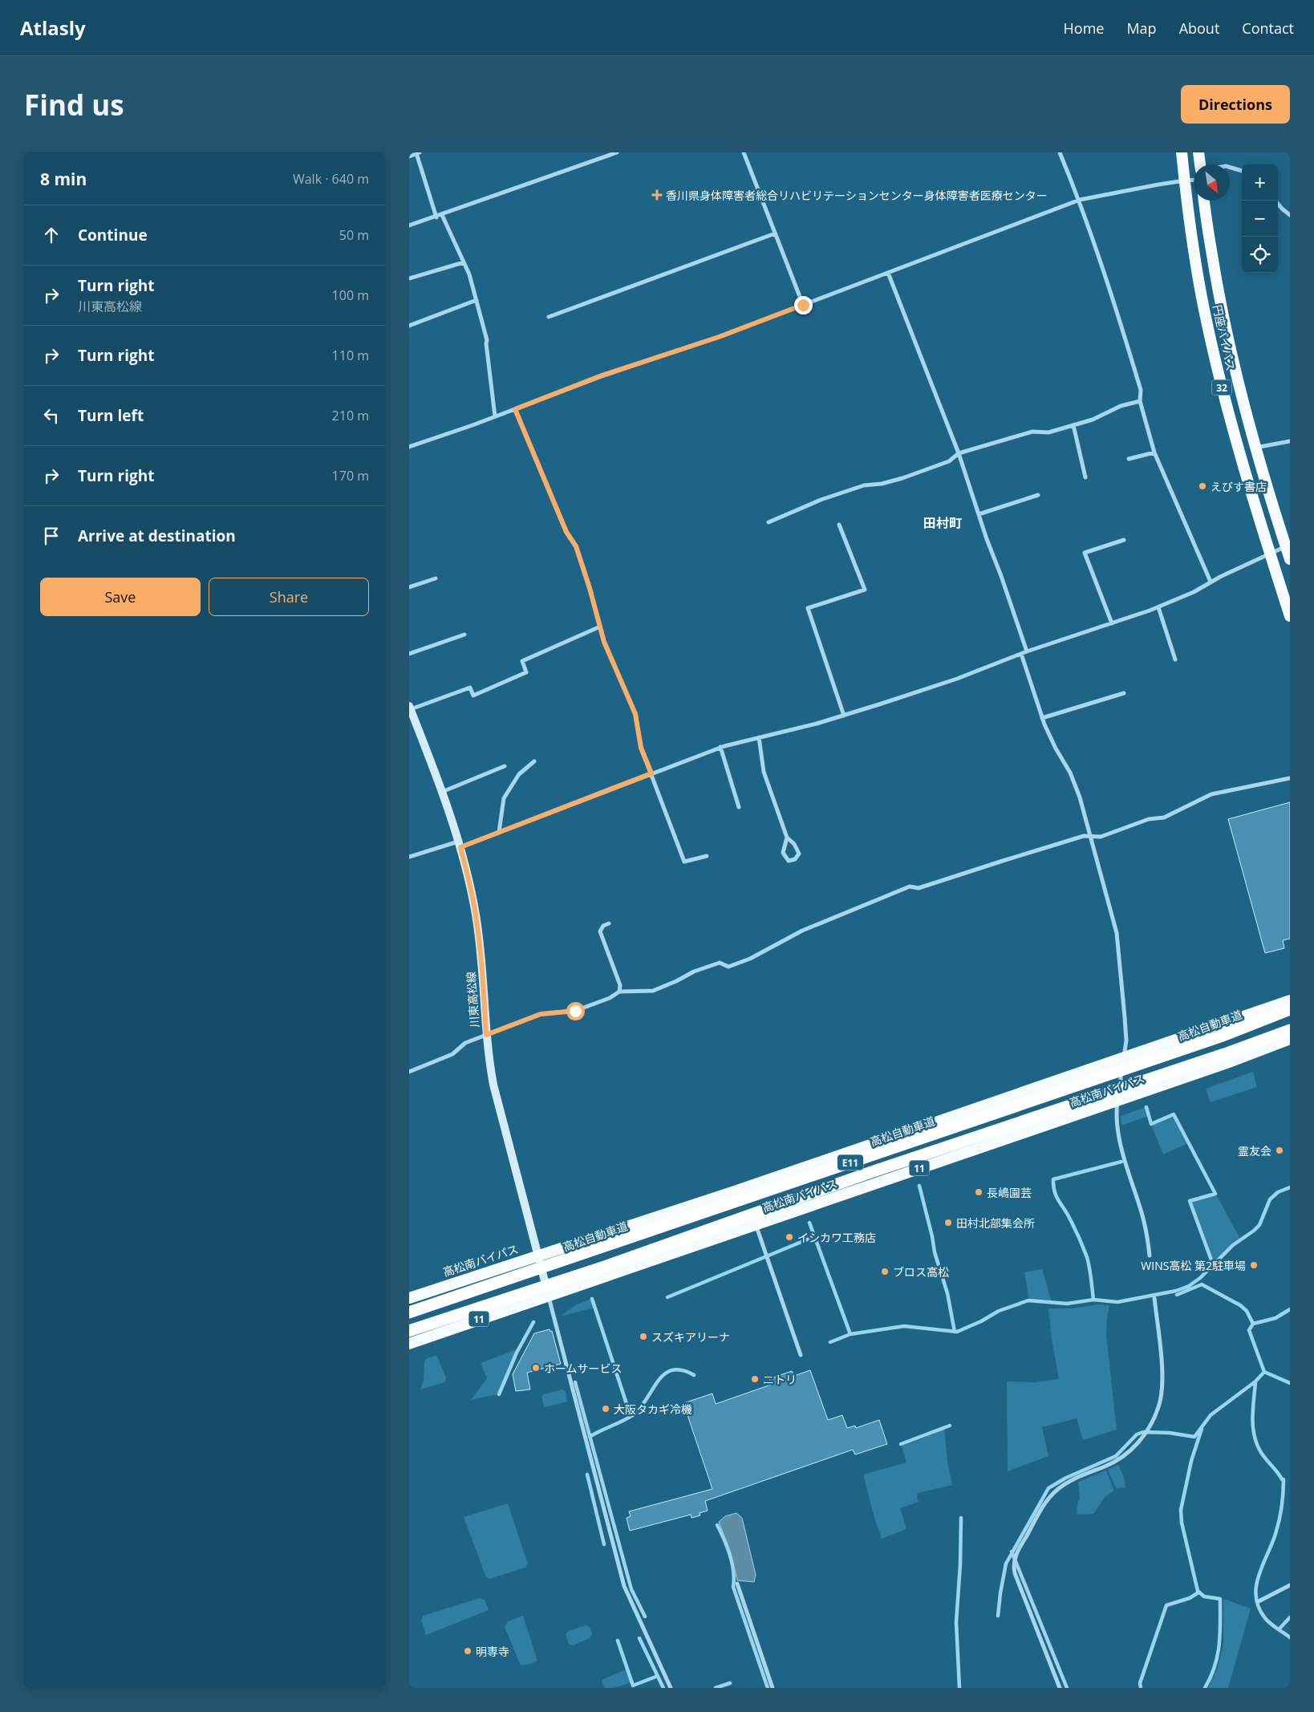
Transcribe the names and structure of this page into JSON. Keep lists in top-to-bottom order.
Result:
{
  "streets": {
    "highway": [
      "円座バイパス",
      "32",
      "高松自動車道",
      "高松南バイパス",
      "E11",
      "11"
    ],
    "main road": ["川東高松線"]
  },
  "crossings": [
    ["川東高松線", "高松南バイパス"],
    ["川東高松線", "11"],
    ["高松南バイパス", "11"],
    ["E11", "11"]
  ],
  "districts": ["田村町"],
  "places": {
    "health": ["香川県身体障害者総合リハビリテーションセンター身体障害者医療センター"],
    "other": [
      "えびす書店",
      "霊友会",
      "長嶋園芸",
      "田村北部集会所",
      "イシカワ工務店",
      "WINS高松 第2駐車場",
      "ブロス高松",
      "スズキアリーナ",
      "ホームサービス",
      "ニトリ",
      "大阪タカギ冷機",
      "明専寺"
    ]
  },
  "north": "bottom right",
  "page": {
    "header": "Atlasly",
    "nav": [
      "Home",
      "Map",
      "About",
      "Contact"
    ],
    "buttons": [
      "Directions",
      ["Save", "Share"]
    ],
    "title": "Find us",
    "heading": ["8 min", "Walk · 640 m"],
    "map_buttons": ["+", "−"],
    "list": [
      ["Continue", "50 m"],
      ["Turn right", "川東高松線", "100 m"],
      ["Turn right", "110 m"],
      ["Turn left", "210 m"],
      ["Turn right", "170 m"],
      "Arrive at destination"
    ]
  }
}
